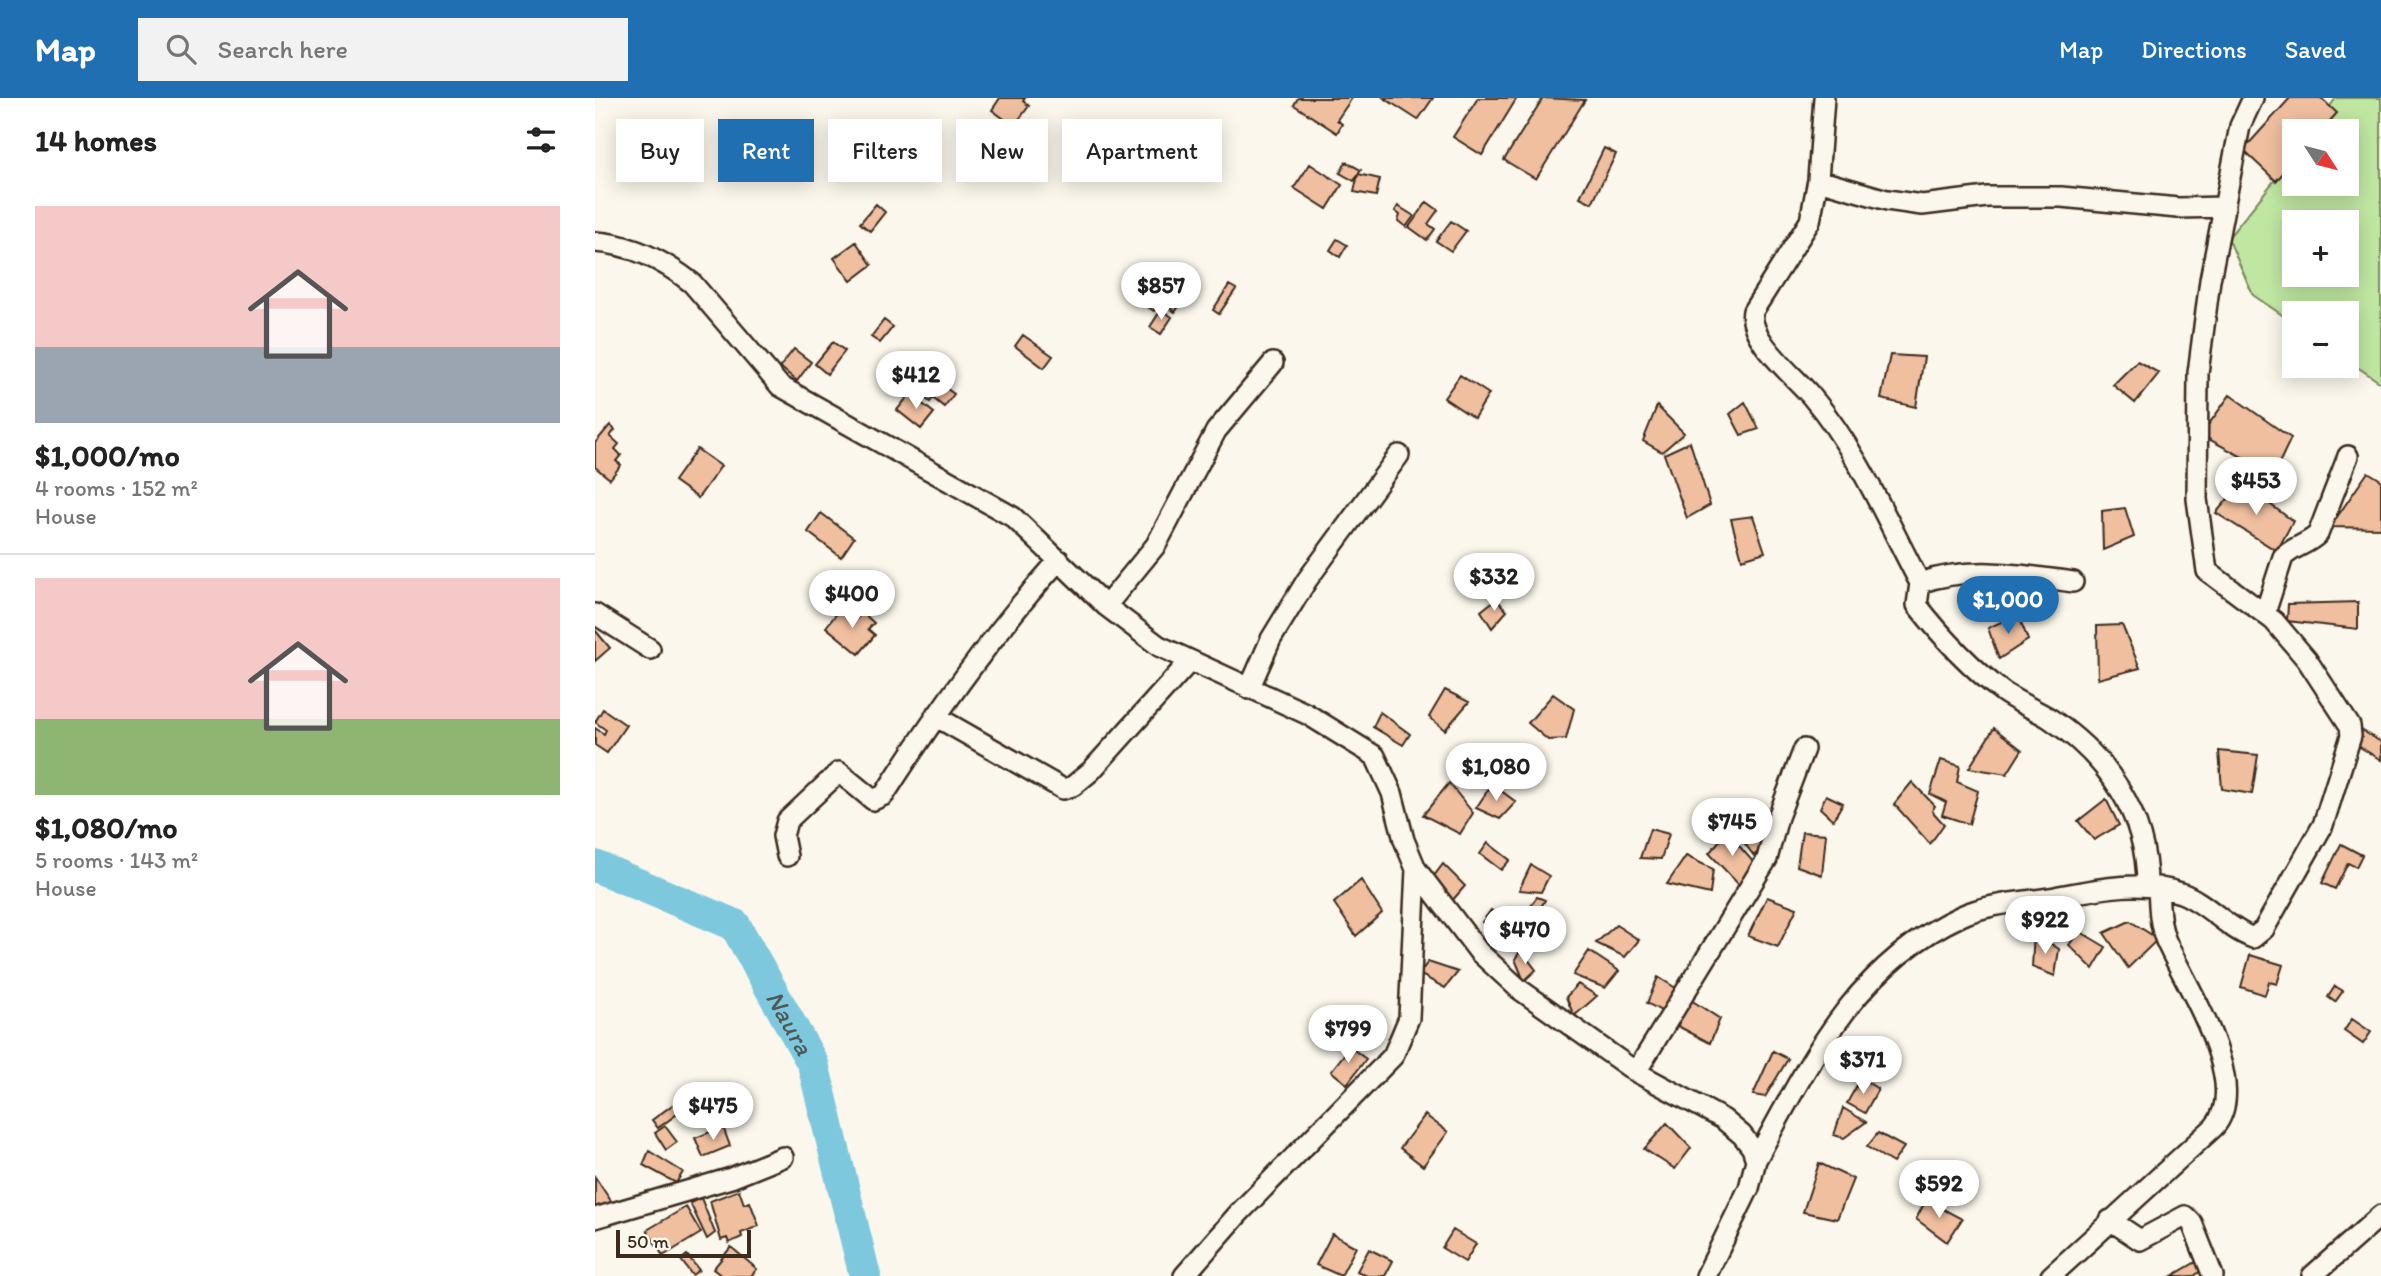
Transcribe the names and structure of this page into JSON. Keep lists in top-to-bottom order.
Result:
{
  "water": ["Naura"],
  "scale_bar": "50 m",
  "north": "bottom right",
  "page": {
    "header": "Map",
    "search": "Search here",
    "nav": ["Map", "Directions", "Saved"],
    "heading": "14 homes",
    "map_buttons": ["+", "−"],
    "chip": [
      "Buy",
      "Rent",
      "Filters",
      "New",
      "Apartment"
    ],
    "list": [
      {
        "name": "$1,000/mo",
        "note": "4 rooms · 152 m² · House"
      },
      {
        "name": "$1,080/mo",
        "note": "5 rooms · 143 m² · House"
      }
    ],
    "price": [
      "$857",
      "$412",
      "$453",
      "$332",
      "$400",
      "$1,000",
      "$1,080",
      "$745",
      "$922",
      "$470",
      "$799",
      "$371",
      "$475",
      "$592"
    ],
    "scale": "50 m"
  }
}
